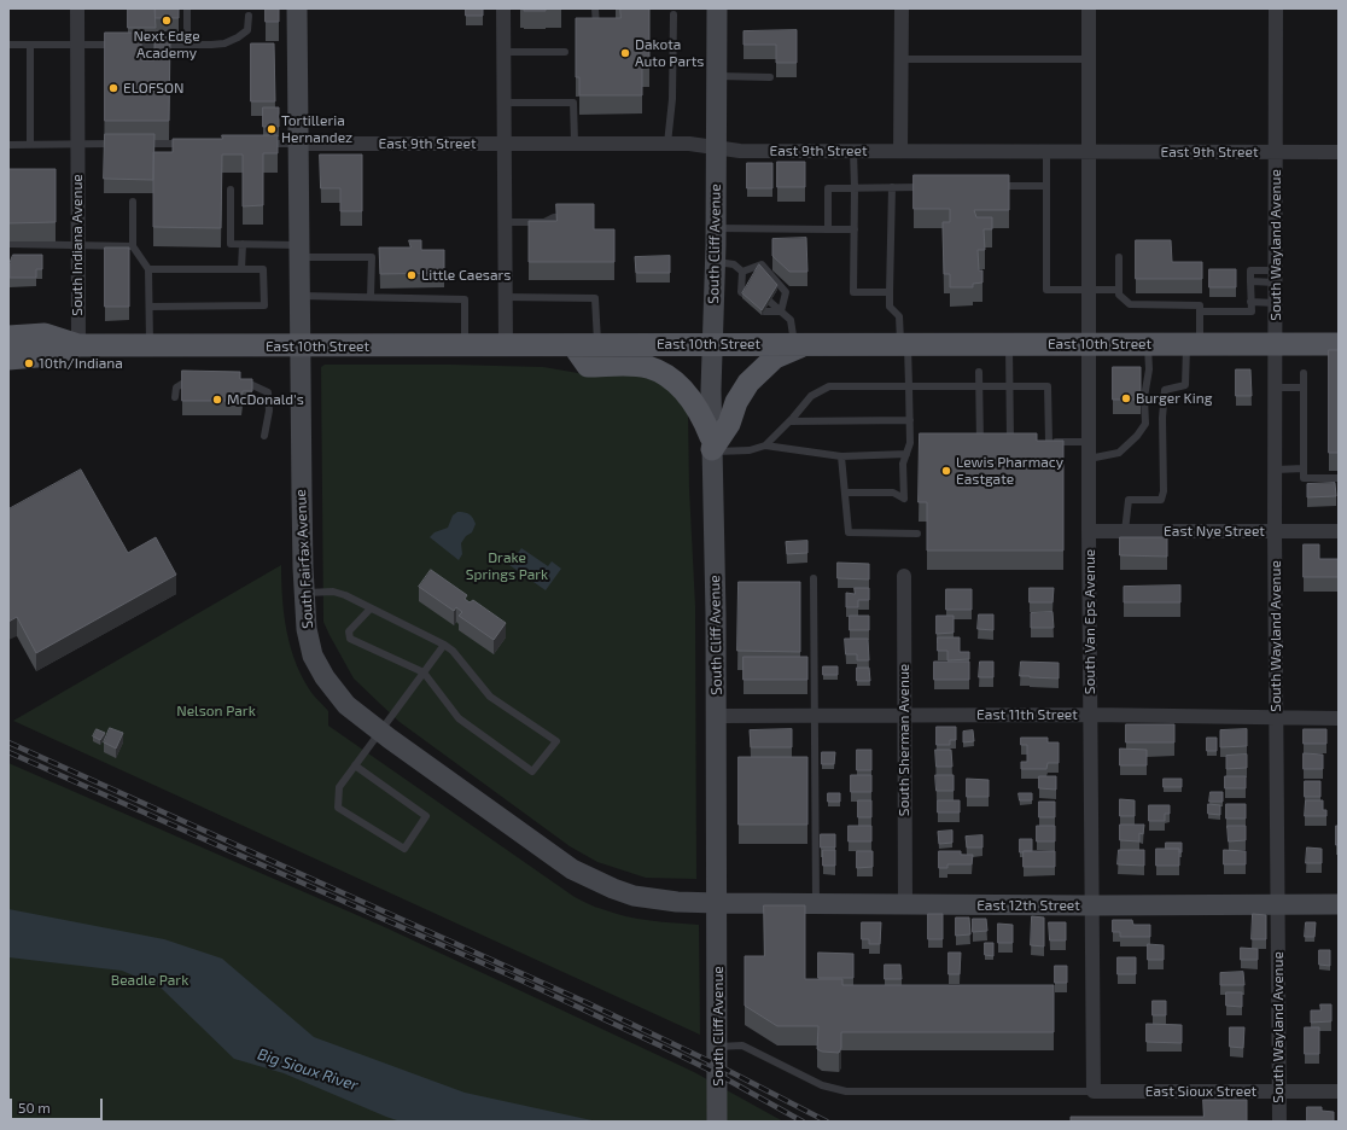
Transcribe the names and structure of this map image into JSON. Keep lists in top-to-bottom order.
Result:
{
  "streets": {
    "main road": ["East 10th Street"],
    "street": [
      "East 9th Street",
      "South Cliff Avenue",
      "South Indiana Avenue",
      "South Wayland Avenue",
      "East Nye Street",
      "South Fairfax Avenue",
      "South Van Eps Avenue",
      "East 11th Street",
      "South Sherman Avenue",
      "East 12th Street",
      "East Sioux Street"
    ]
  },
  "crossings": [
    ["East 9th Street", "South Cliff Avenue"],
    ["East 9th Street", "South Wayland Avenue"],
    ["East 9th Street", "South Fairfax Avenue"],
    ["East 9th Street", "South Van Eps Avenue"],
    ["South Cliff Avenue", "East 10th Street"],
    ["South Cliff Avenue", "South Fairfax Avenue"],
    ["South Cliff Avenue", "East 11th Street"],
    ["South Cliff Avenue", "East 12th Street"],
    ["South Indiana Avenue", "East 10th Street"],
    ["South Wayland Avenue", "East 10th Street"],
    ["South Wayland Avenue", "East Nye Street"],
    ["South Wayland Avenue", "East 11th Street"],
    ["South Wayland Avenue", "East 12th Street"],
    ["South Wayland Avenue", "East Sioux Street"],
    ["East 10th Street", "South Fairfax Avenue"],
    ["East 10th Street", "South Van Eps Avenue"],
    ["East Nye Street", "South Van Eps Avenue"],
    ["South Fairfax Avenue", "East 12th Street"],
    ["South Van Eps Avenue", "East 11th Street"],
    ["South Van Eps Avenue", "East 12th Street"],
    ["South Van Eps Avenue", "East Sioux Street"],
    ["East 11th Street", "South Sherman Avenue"],
    ["South Sherman Avenue", "East 12th Street"]
  ],
  "water": ["Big Sioux River"],
  "parks": ["Drake Springs Park", "Nelson Park", "Beadle Park"],
  "places": [
    "Next Edge Academy",
    "Dakota Auto Parts",
    "ELOFSON",
    "Tortilleria Hernandez",
    "Little Caesars",
    "10th/Indiana",
    "Burger King",
    "McDonald's",
    "Lewis Pharmacy Eastgate"
  ],
  "scale_bar": "50 m"
}
